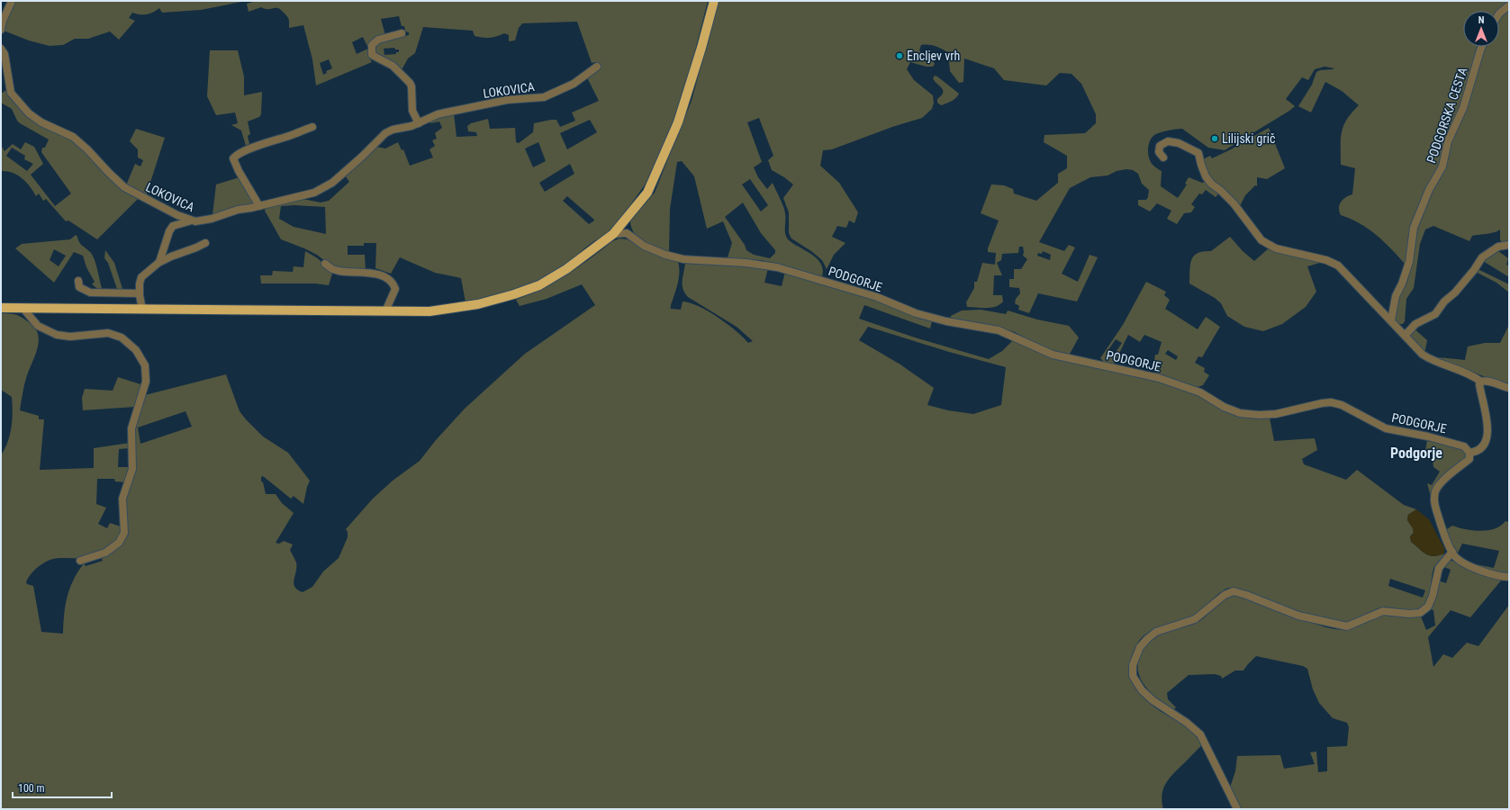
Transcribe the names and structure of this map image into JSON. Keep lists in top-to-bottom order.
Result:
{
  "streets": {
    "street": ["LOKOVICA", "PODGORSKA CESTA", "PODGORJE"]
  },
  "districts": ["Podgorje"],
  "places": ["Encljev vrh", "Lilijski grič"],
  "scale_bar": "100 m",
  "north": "top"
}
